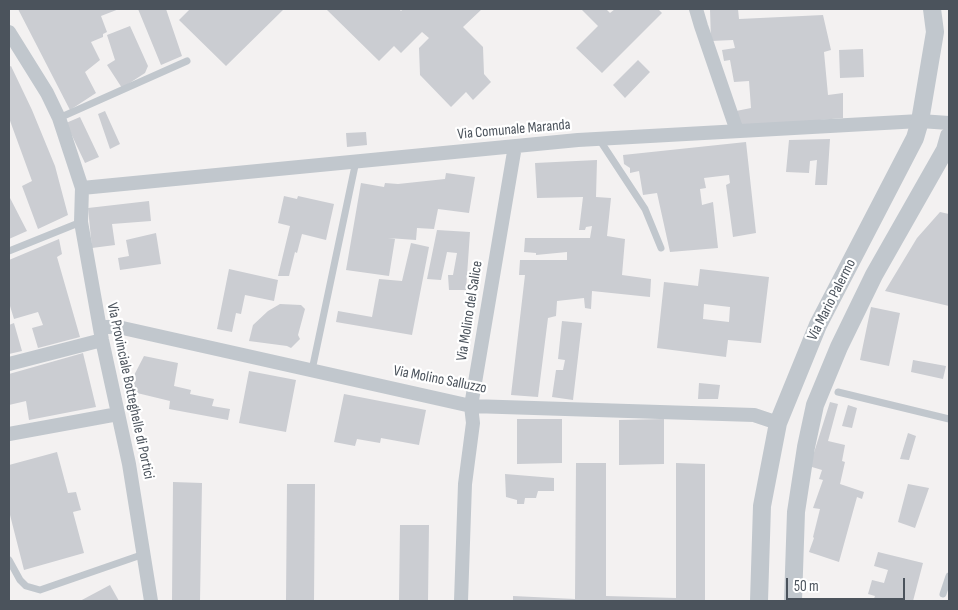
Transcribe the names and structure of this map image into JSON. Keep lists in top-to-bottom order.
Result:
{
  "streets": {
    "street": [
      "Via Comunale Maranda",
      "Via Mario Palermo",
      "Via Molino del Salice",
      "Via Molino Salluzzo",
      "Via Provinciale Botteghelle di Portici"
    ]
  },
  "crossings": [
    ["Via Comunale Maranda", "Via Mario Palermo"],
    ["Via Comunale Maranda", "Via Molino del Salice"],
    ["Via Comunale Maranda", "Via Provinciale Botteghelle di Portici"],
    ["Via Mario Palermo", "Via Molino Salluzzo"],
    ["Via Molino del Salice", "Via Molino Salluzzo"],
    ["Via Molino Salluzzo", "Via Provinciale Botteghelle di Portici"]
  ],
  "scale_bar": "50 m"
}
